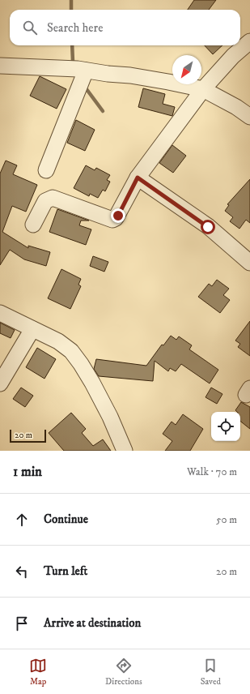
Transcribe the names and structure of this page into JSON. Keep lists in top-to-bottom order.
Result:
{
  "scale_bar": "20 m",
  "north": "bottom left",
  "page": {
    "search": "Search here",
    "scale": "20 m",
    "heading": ["1 min", "Walk · 70 m"],
    "list": [
      ["Continue", "50 m"],
      ["Turn left", "20 m"],
      "Arrive at destination"
    ],
    "nav": ["Map", "Directions", "Saved"]
  }
}
